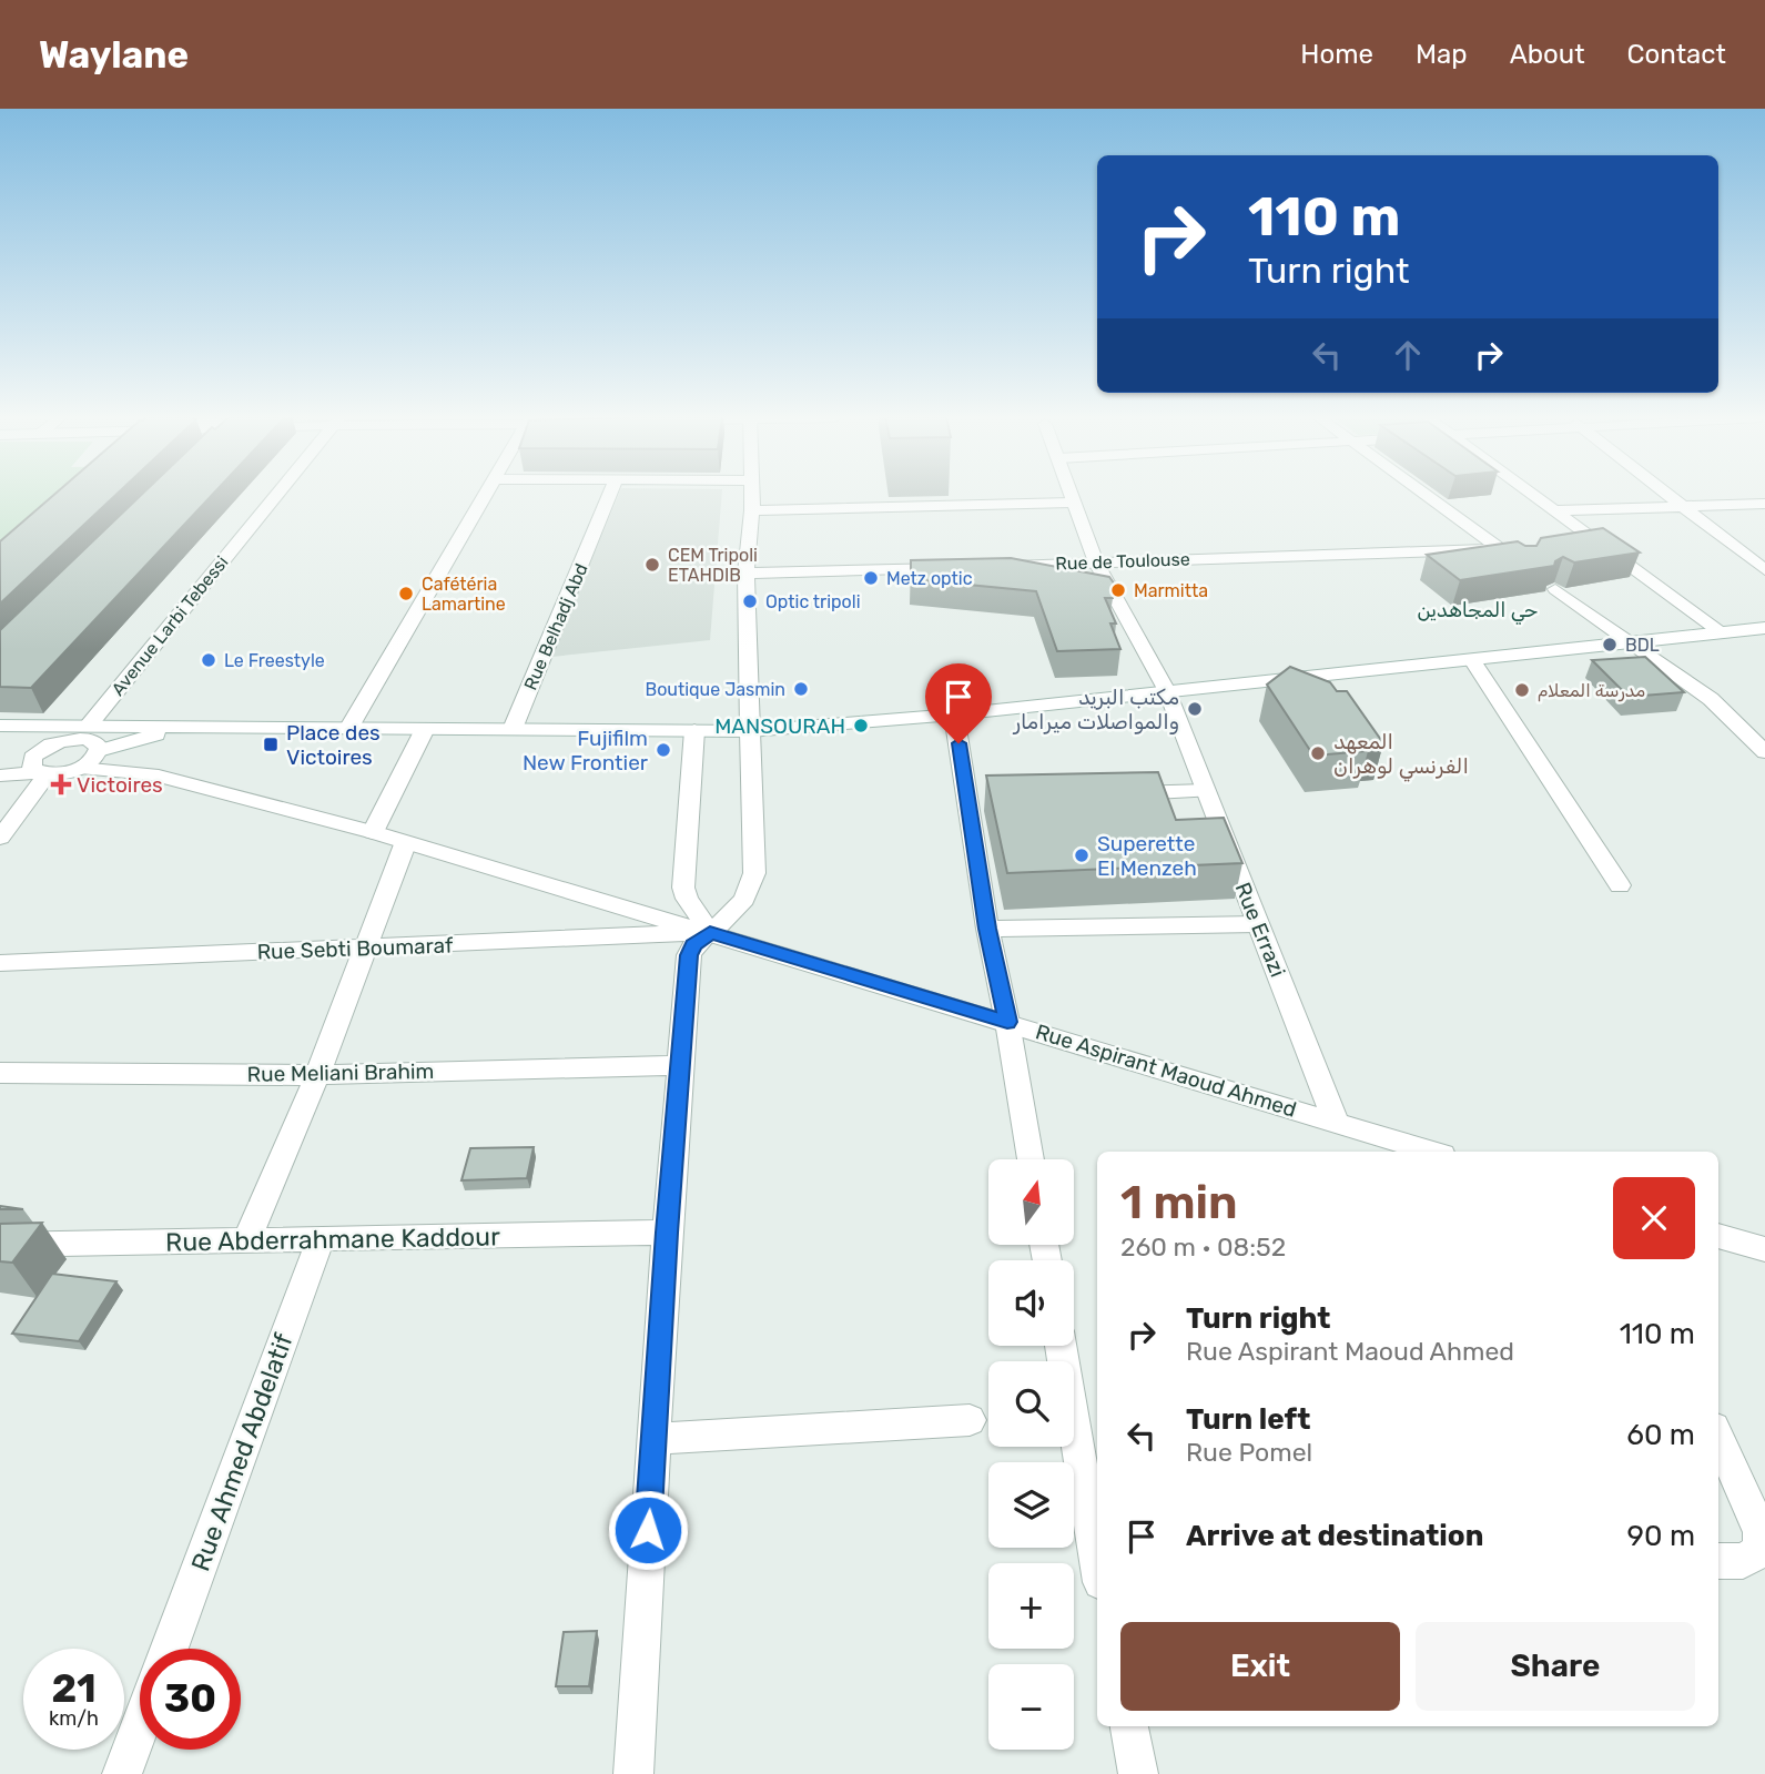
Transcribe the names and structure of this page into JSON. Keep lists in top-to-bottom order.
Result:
{
  "streets": {
    "street": [
      "Rue de Toulouse",
      "Avenue Larbi Tebessi",
      "Rue Belhadj Abd",
      "Rue Errazi",
      "Rue Sebti Boumaraf",
      "Rue Aspirant Maoud Ahmed",
      "Rue Meliani Brahim",
      "Rue Abderrahmane Kaddour",
      "Rue Ahmed Abdelatif"
    ]
  },
  "crossings": [
    ["Rue de Toulouse", "Rue Errazi"],
    ["Rue Errazi", "Rue Aspirant Maoud Ahmed"],
    ["Rue Sebti Boumaraf", "Rue Aspirant Maoud Ahmed"],
    ["Rue Abderrahmane Kaddour", "Rue Ahmed Abdelatif"]
  ],
  "districts": ["حي المجاهدين"],
  "places": {
    "other": [
      "CEM Tripoli ETAHDIB",
      "Metz optic",
      "Marmitta",
      "Cafétéria Lamartine",
      "Optic tripoli",
      "BDL",
      "Le Freestyle",
      "Boutique Jasmin",
      "مدرسة المعلام",
      "مكتب البريد والمواصلات ميرامار",
      "MANSOURAH",
      "Fujifilm New Frontier",
      "المعهد الفرنسي لوهران",
      "Superette El Menzeh"
    ],
    "transit": ["Place des Victoires"],
    "health": ["Victoires"]
  },
  "north": "top",
  "page": {
    "header": "Waylane",
    "nav": [
      "Home",
      "Map",
      "About",
      "Contact"
    ],
    "turn": ["110 m", "Turn right"],
    "heading": ["1 min", "260 m · 08:52"],
    "map_buttons": ["+", "−"],
    "list": [
      {
        "name": "Turn right",
        "note": "Rue Aspirant Maoud Ahmed",
        "value": "110 m"
      },
      {
        "name": "Turn left",
        "note": "Rue Pomel",
        "value": "60 m"
      },
      {
        "name": "Arrive at destination",
        "value": "90 m"
      }
    ],
    "buttons": ["Exit", "Share"],
    "speed": "21 km/h",
    "limit": "30"
  }
}
